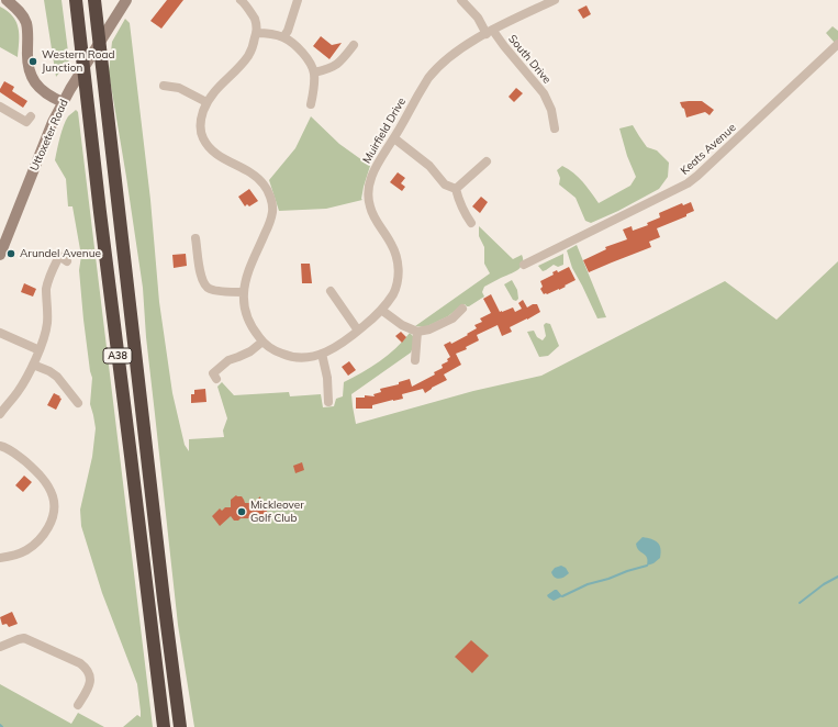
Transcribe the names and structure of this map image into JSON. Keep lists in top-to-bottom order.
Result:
{
  "streets": {
    "highway": ["A38"],
    "main road": ["Uttoxeter Road"],
    "street": ["South Drive", "Muirfield Drive", "Keats Avenue"]
  },
  "crossings": [
    ["South Drive", "Muirfield Drive"]
  ],
  "places": ["Western Road Junction", "Arundel Avenue", "Mickleover Golf Club"]
}
